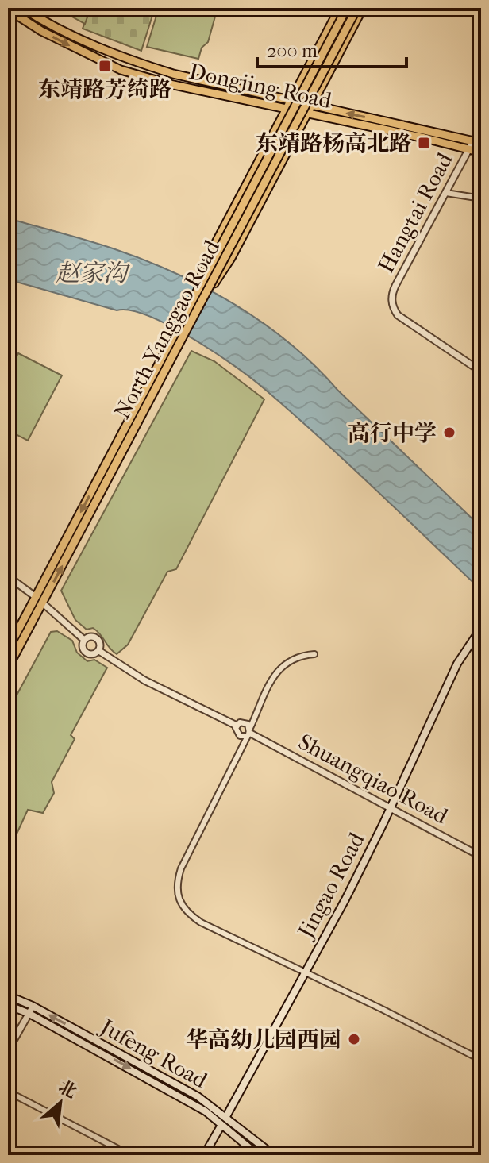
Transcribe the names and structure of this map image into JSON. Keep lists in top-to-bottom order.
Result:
{
  "streets": {
    "main road": [
      "Dongjing Road",
      "North Yanggao Road",
      "Jingao Road",
      "Jufeng Road"
    ],
    "street": ["Hangtai Road", "Shuangqiao Road"]
  },
  "crossings": [
    ["Dongjing Road", "Hangtai Road"],
    ["Shuangqiao Road", "Jingao Road"],
    ["Jingao Road", "Jufeng Road"]
  ],
  "water": ["赵家沟"],
  "places": {
    "transit": ["东靖路芳绮路", "东靖路杨高北路"],
    "other": ["高行中学", "华高幼儿园西园"]
  },
  "scale_bar": "200 m",
  "north": "top right"
}
